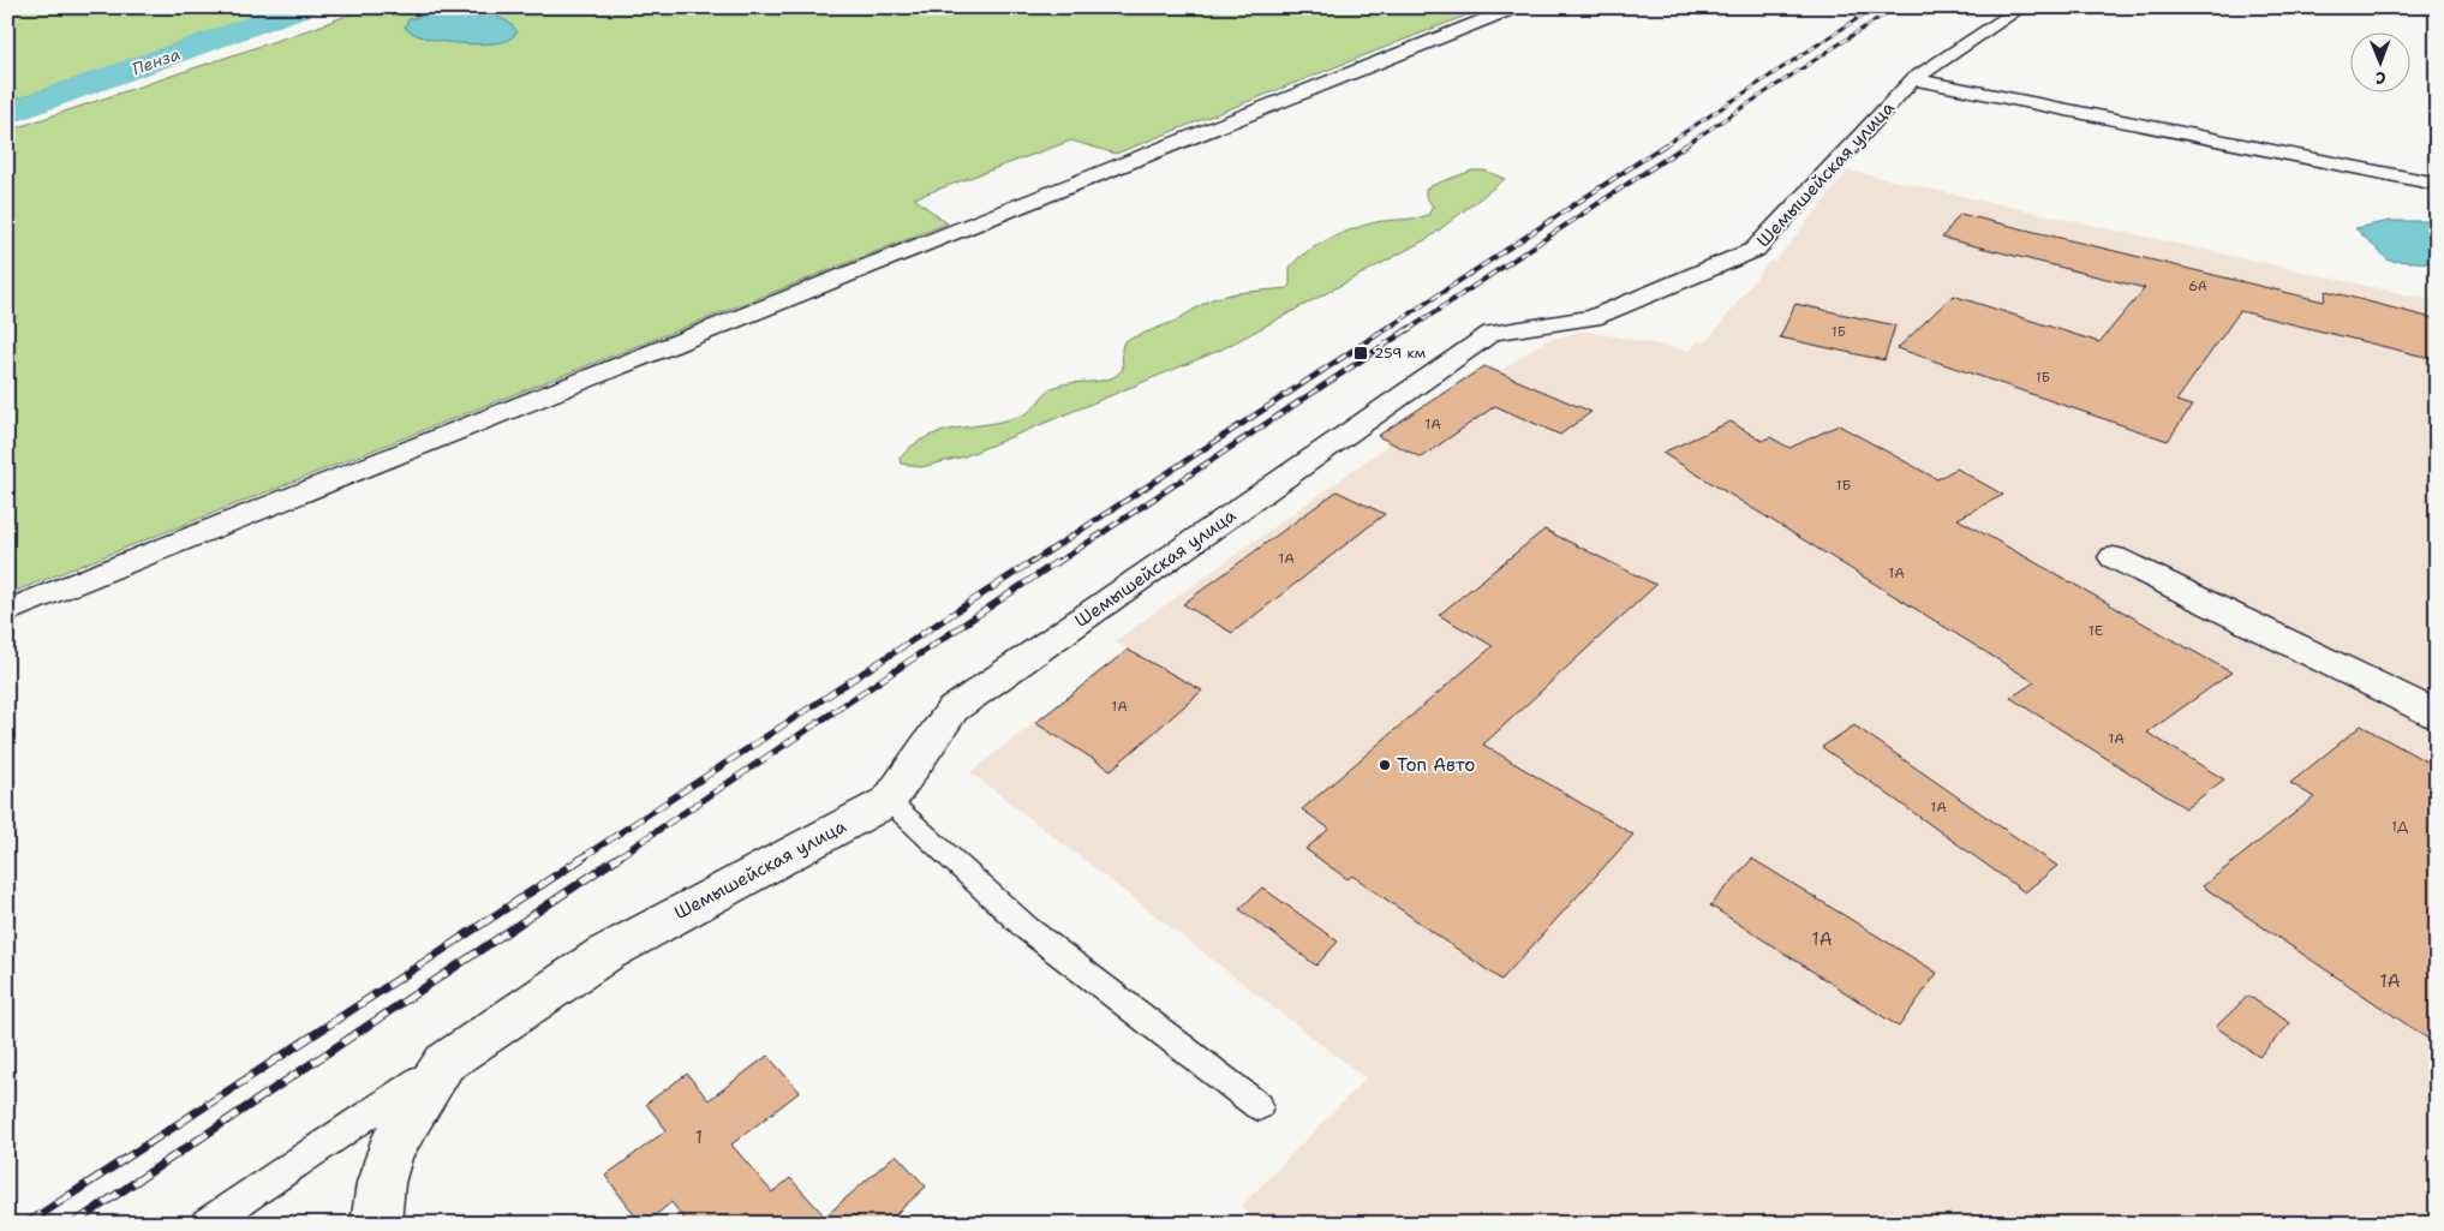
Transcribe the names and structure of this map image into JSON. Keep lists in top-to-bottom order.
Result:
{
  "streets": {
    "street": ["Шемышейская улица"]
  },
  "water": ["Пенза"],
  "places": {
    "transit": ["259 км"],
    "other": ["Топ Авто"]
  },
  "house_numbers": [
    "6А",
    "1Б",
    "1Б",
    "1А",
    "1Б",
    "1А",
    "1А",
    "1Е",
    "1А",
    "1А",
    "1А",
    "1Д",
    "1А",
    "1А",
    "1"
  ],
  "north": "bottom"
}
